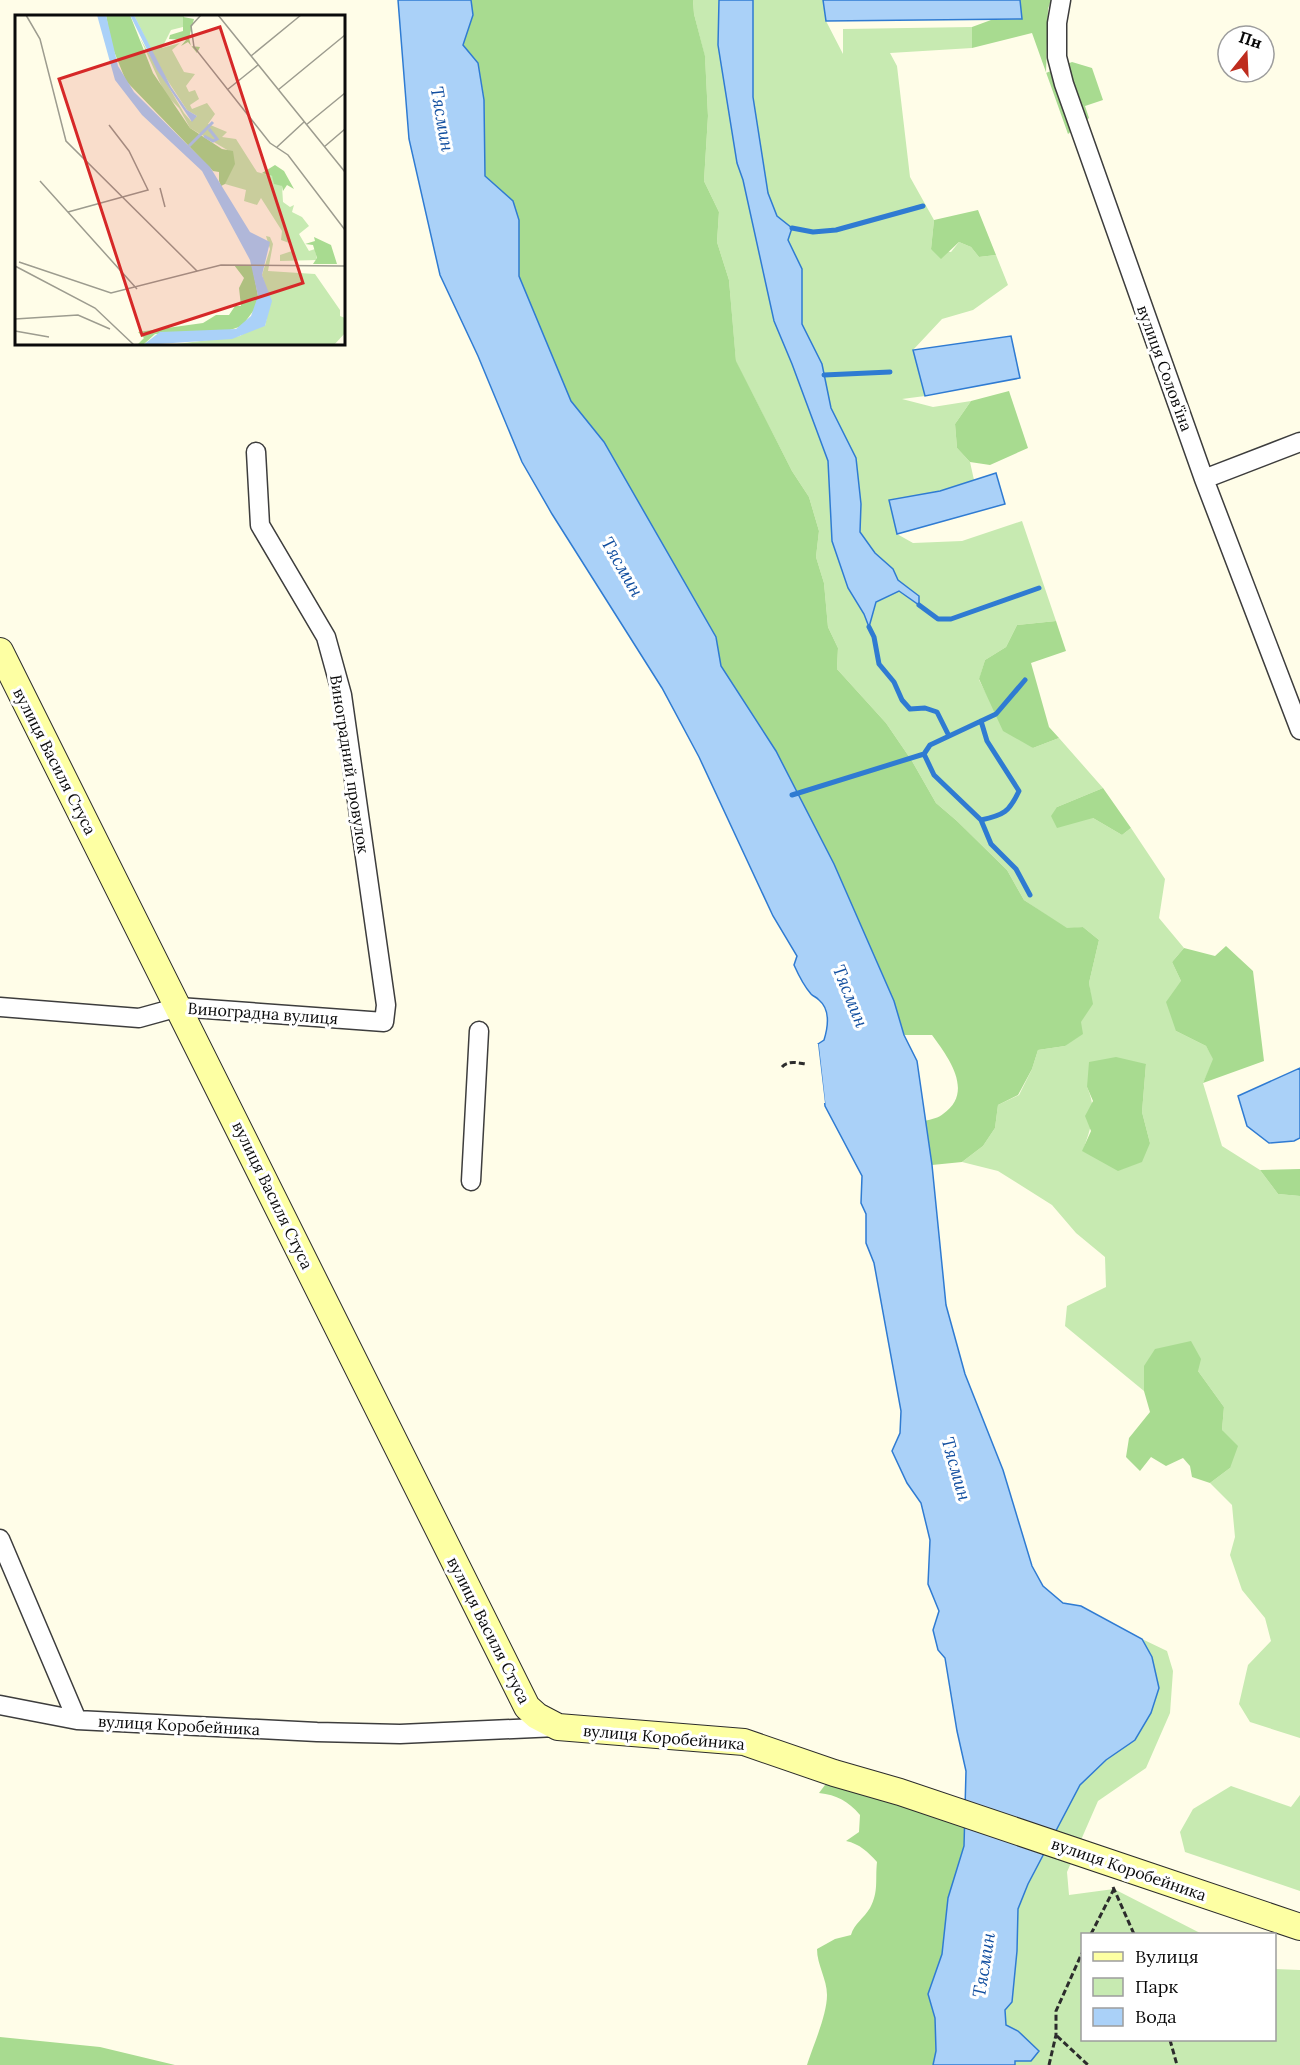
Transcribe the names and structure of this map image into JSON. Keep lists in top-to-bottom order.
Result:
{
  "streets": {
    "street": [
      "вулиця Солов'їна",
      "вулиця Василя Стуса",
      "Виноградний провулок",
      "Виноградна вулиця",
      "вулиця Коробейника"
    ]
  },
  "crossings": [
    ["вулиця Василя Стуса", "Виноградна вулиця"],
    ["вулиця Василя Стуса", "вулиця Коробейника"],
    ["Виноградний провулок", "Виноградна вулиця"]
  ],
  "water": ["Тясмин"],
  "legend": ["Вулиця", "Парк", "Вода"],
  "north": "top"
}
